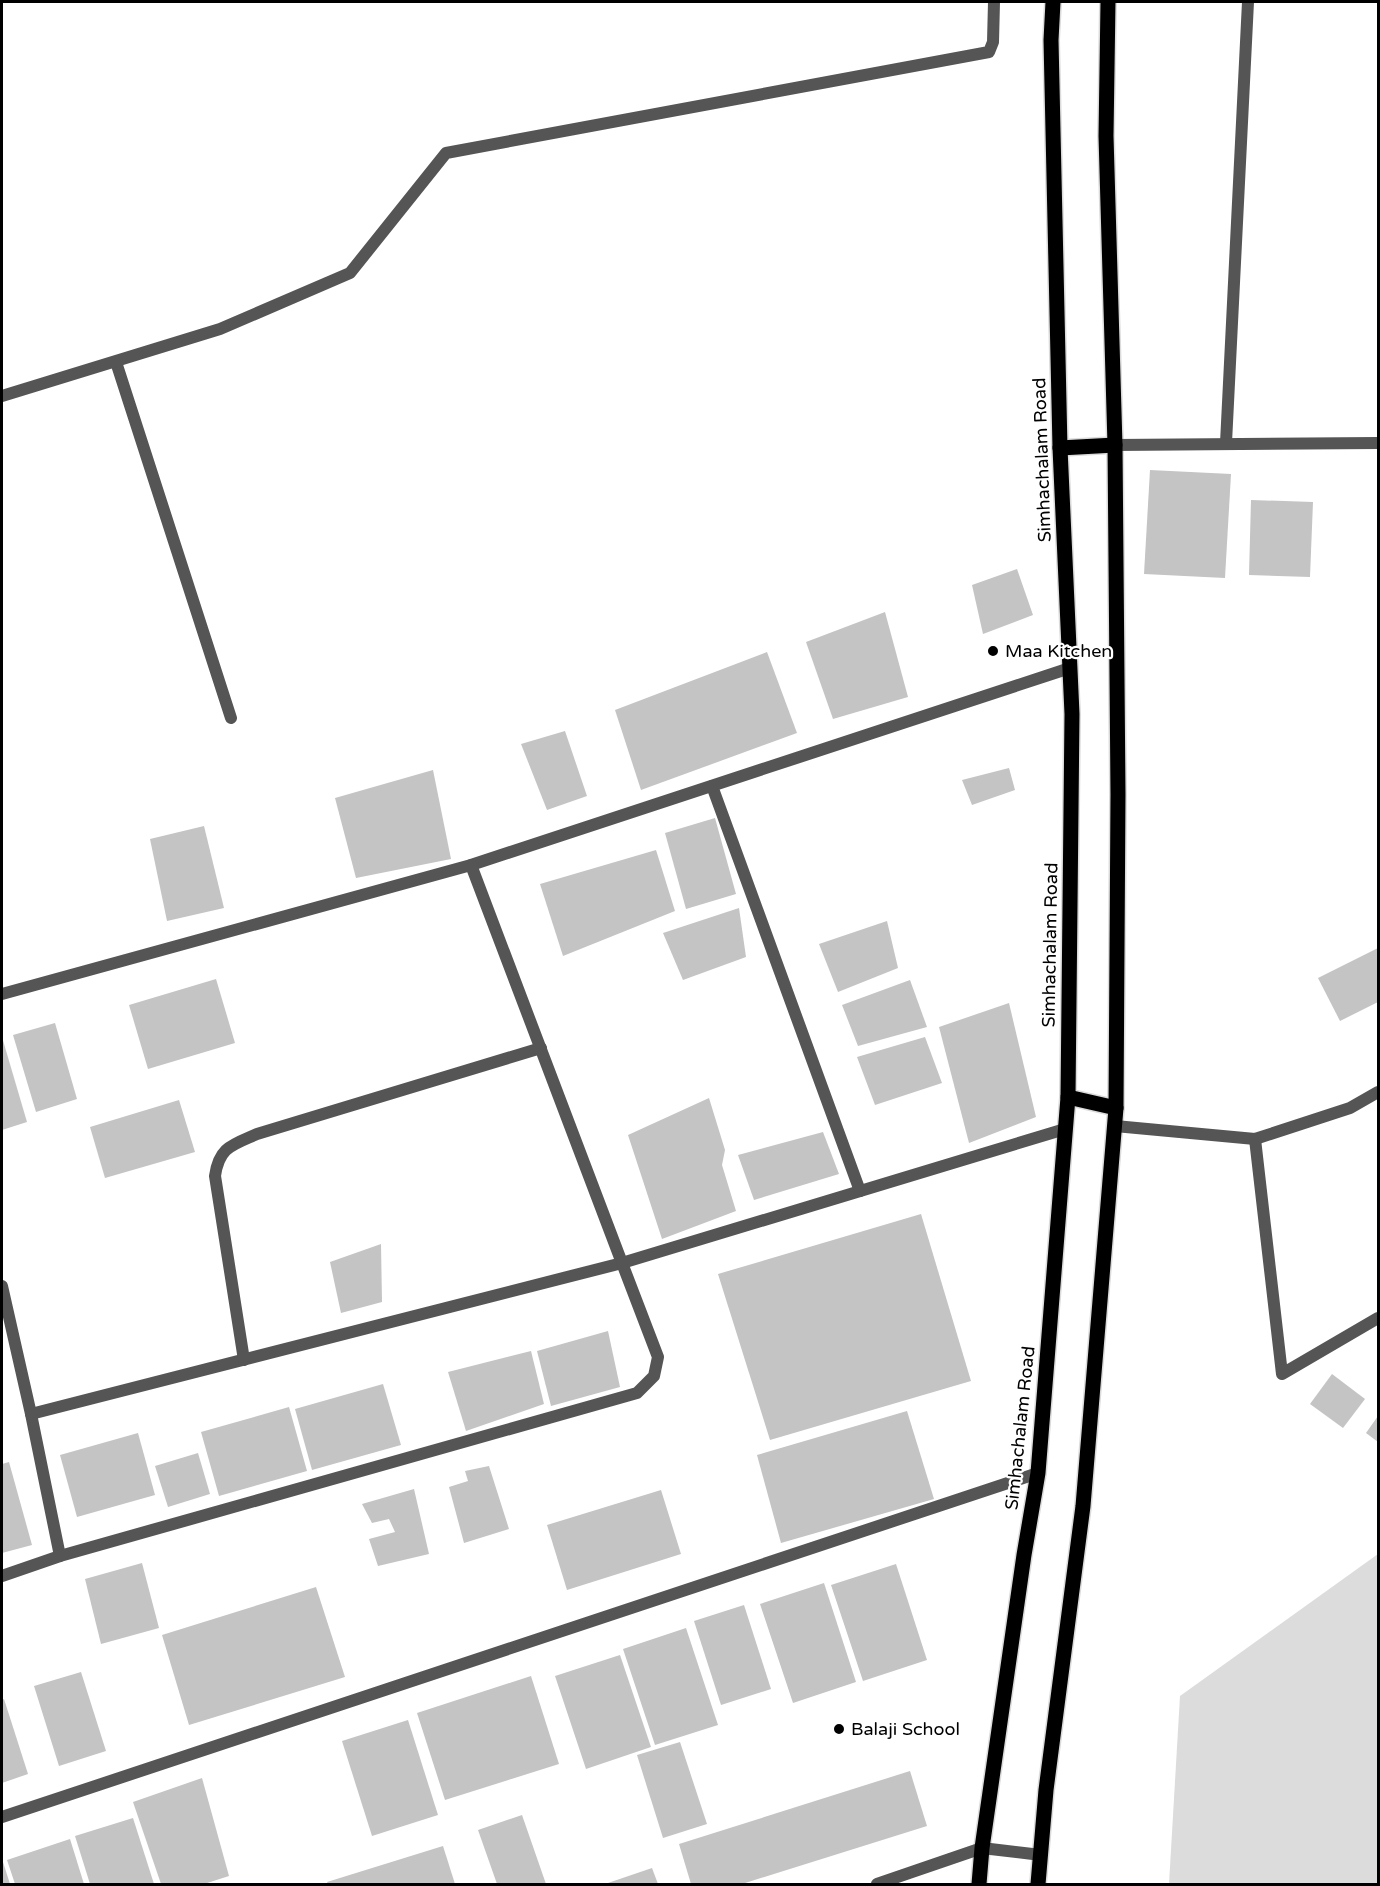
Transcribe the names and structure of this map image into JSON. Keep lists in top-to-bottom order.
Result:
{
  "streets": {
    "main road": ["Simhachalam Road"]
  },
  "places": ["Maa Kitchen", "Balaji School"]
}
